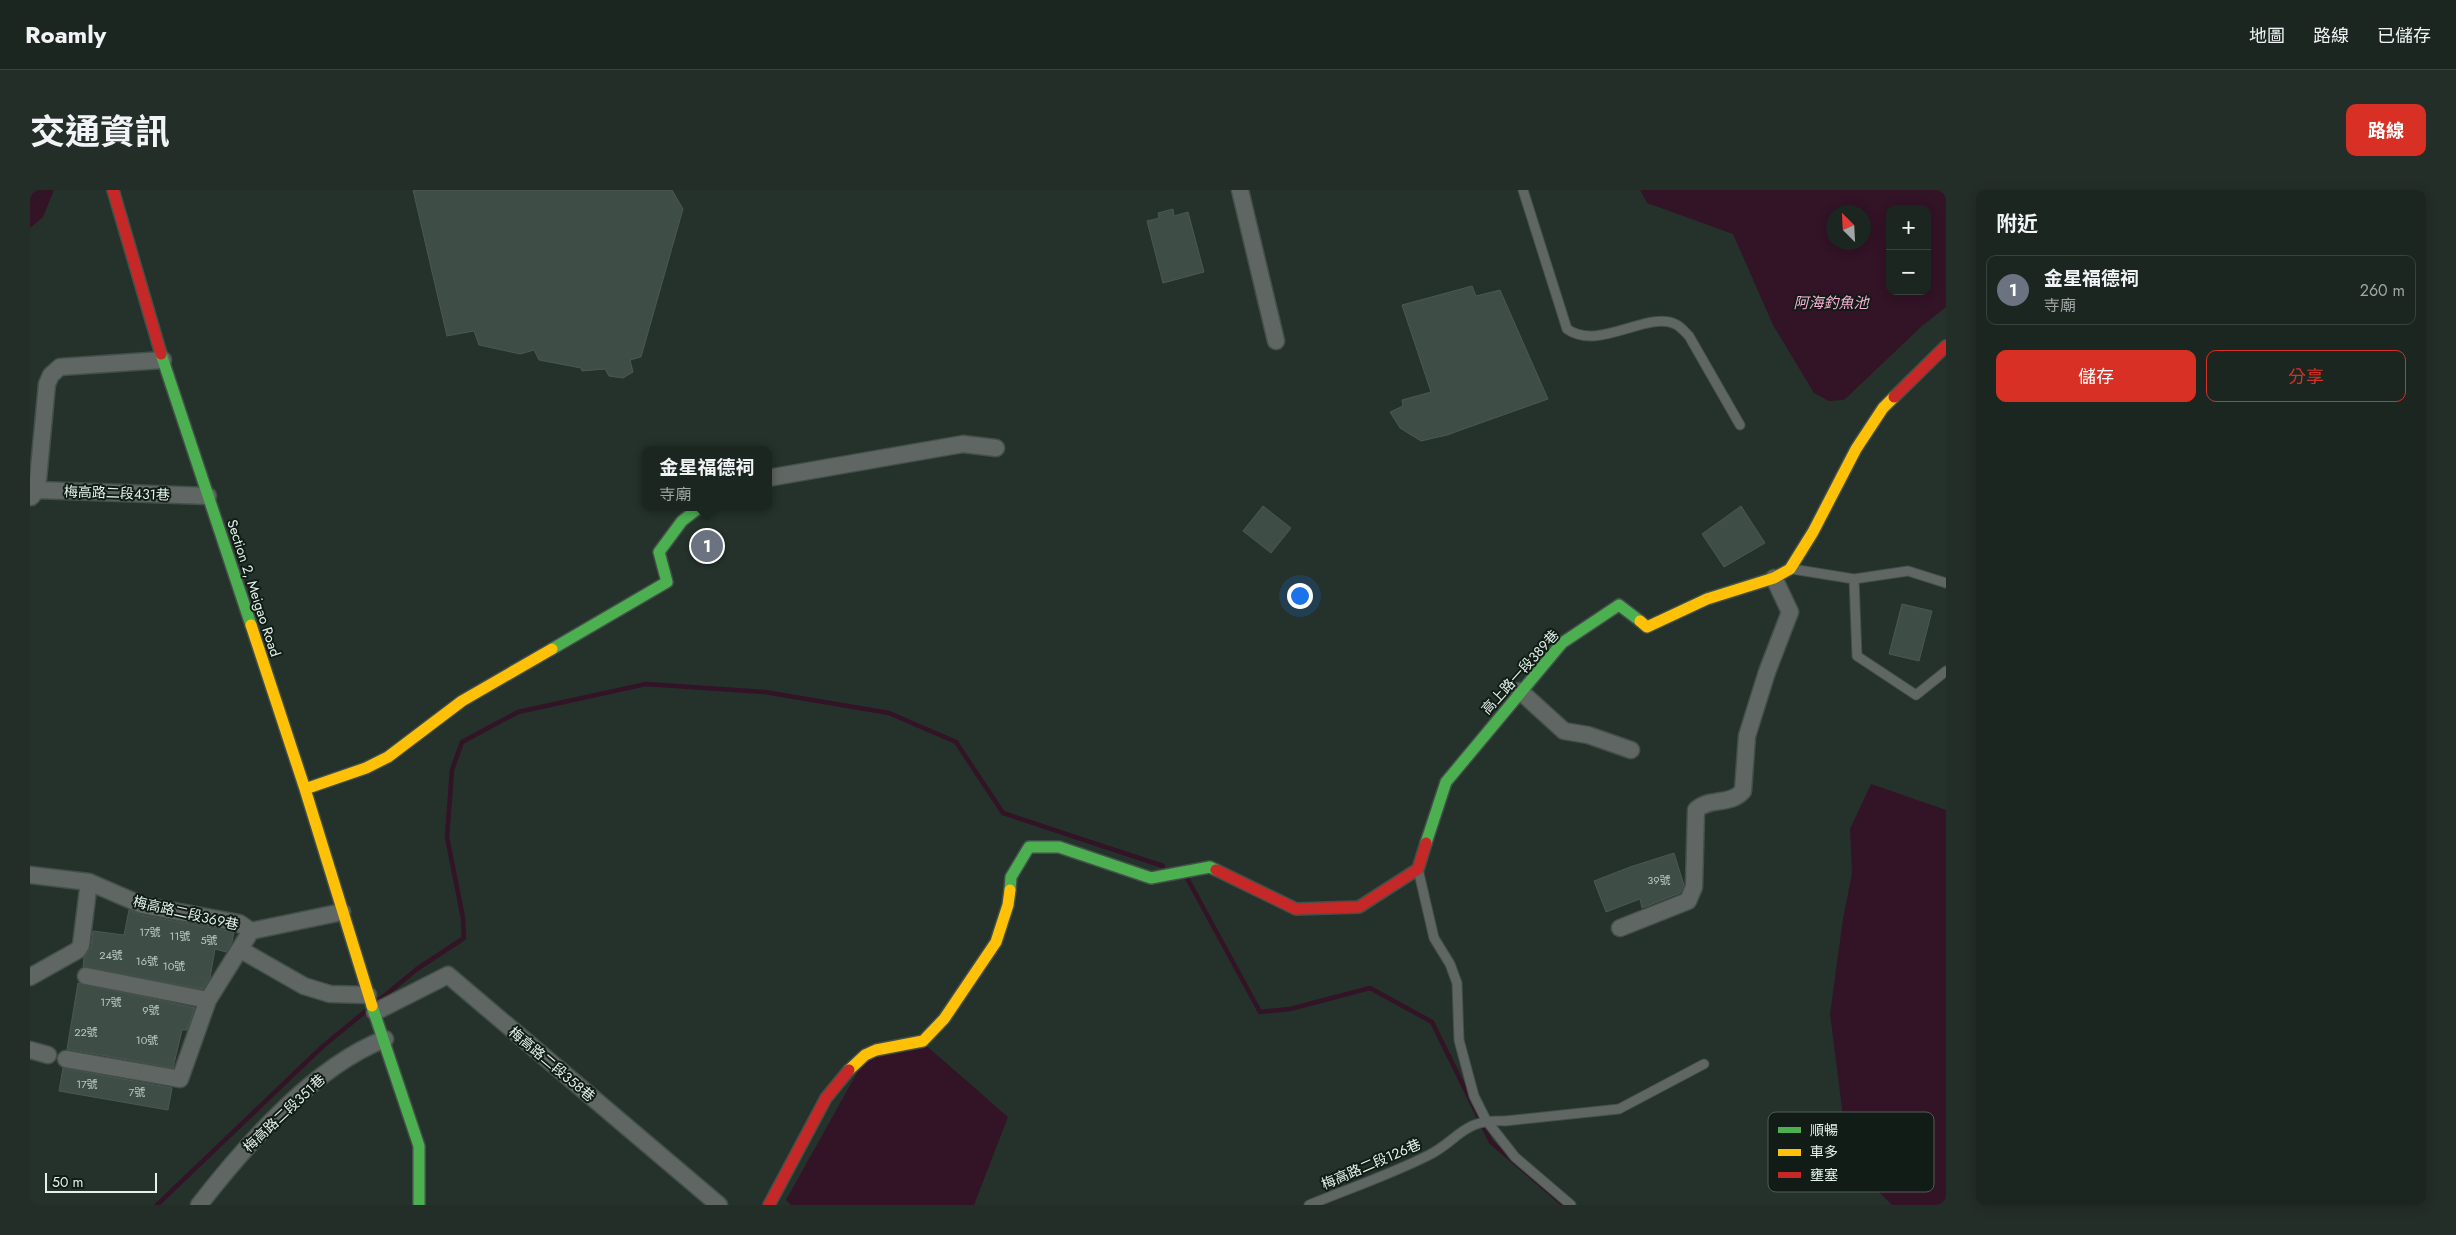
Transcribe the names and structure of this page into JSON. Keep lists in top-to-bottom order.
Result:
{
  "streets": {
    "street": [
      "梅高路二段431巷",
      "Section 2, Meigao Road",
      "高上路一段389巷",
      "梅高路二段369巷",
      "梅高路二段358巷",
      "梅高路二段351巷"
    ],
    "lane": ["梅高路二段126巷"]
  },
  "crossings": [
    ["梅高路二段431巷", "Section 2, Meigao Road"],
    ["Section 2, Meigao Road", "梅高路二段369巷"],
    ["Section 2, Meigao Road", "梅高路二段358巷"]
  ],
  "water": ["阿海釣魚池"],
  "house_numbers": [
    "39號",
    "17號",
    "11號",
    "5號",
    "24號",
    "16號",
    "10號",
    "17號",
    "9號",
    "22號",
    "10號",
    "17號",
    "7號"
  ],
  "legend": ["順暢", "車多", "壅塞"],
  "scale_bar": "50 m",
  "north": "top left",
  "page": {
    "header": "Roamly",
    "nav": ["地圖", "路線", "已儲存"],
    "title": "交通資訊",
    "buttons": [
      "路線",
      ["儲存", "分享"]
    ],
    "heading": "附近",
    "map_buttons": ["+", "−"],
    "list": [
      {
        "mark": "1",
        "name": "金星福德祠",
        "note": "寺廟",
        "value": "260 m"
      }
    ],
    "popup": ["金星福德祠", "寺廟"],
    "pins": "1",
    "scale": "50 m"
  }
}
